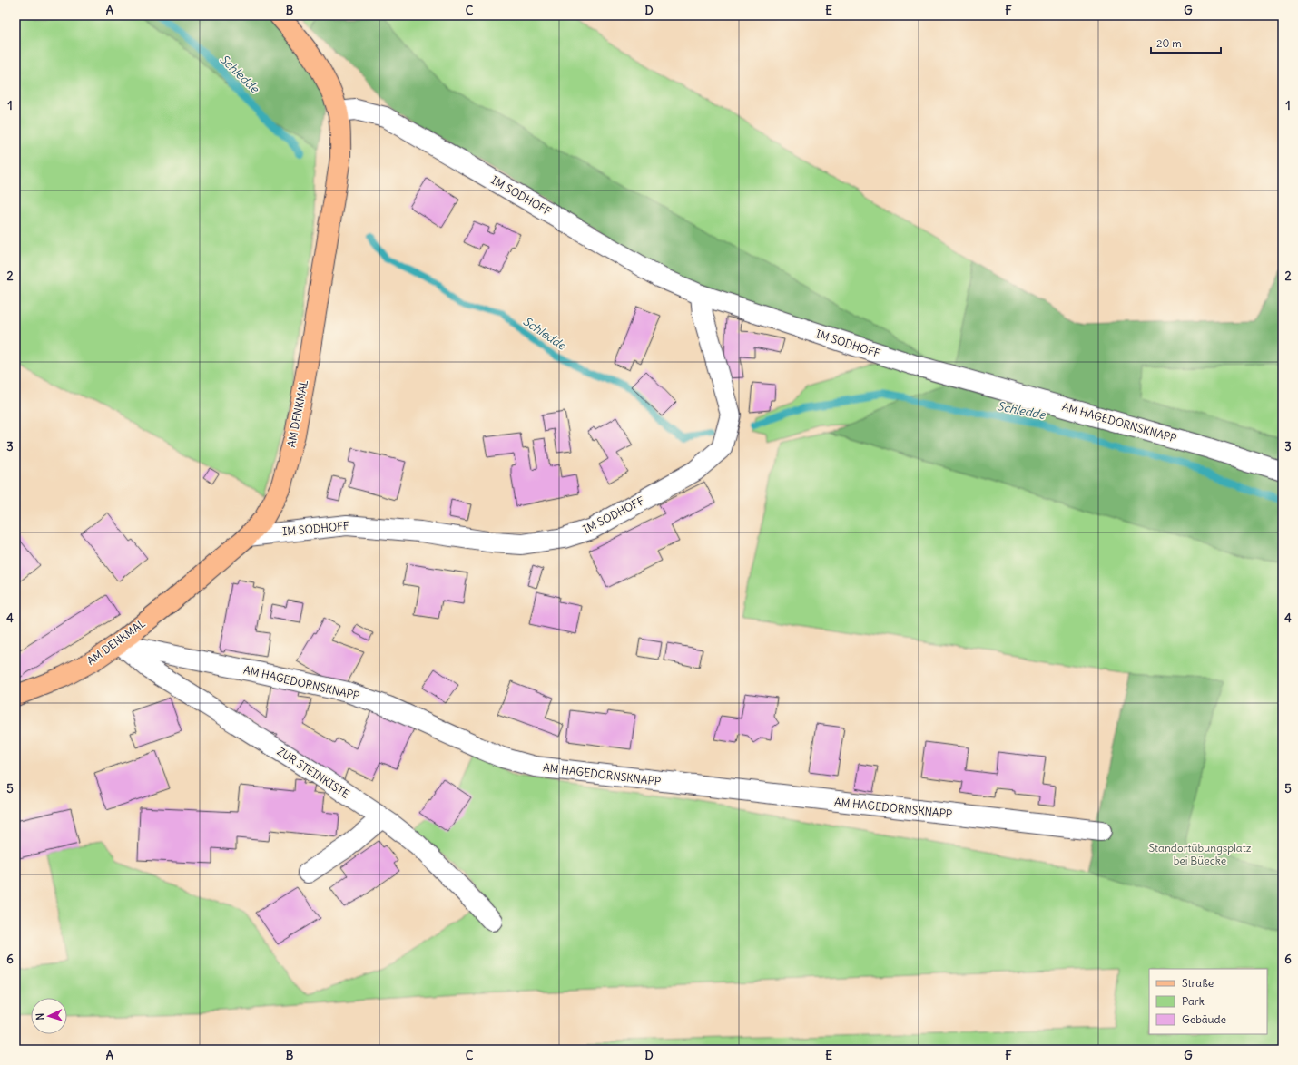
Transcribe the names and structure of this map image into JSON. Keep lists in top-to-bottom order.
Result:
{
  "streets": {
    "main road": ["AM DENKMAL"],
    "street": ["IM SODHOFF", "AM HAGEDORNSKNAPP", "ZUR STEINKISTE"]
  },
  "crossings": [
    ["IM SODHOFF", "AM DENKMAL"],
    ["IM SODHOFF", "AM HAGEDORNSKNAPP"],
    ["AM DENKMAL", "AM HAGEDORNSKNAPP"],
    ["AM DENKMAL", "ZUR STEINKISTE"],
    ["AM HAGEDORNSKNAPP", "ZUR STEINKISTE"]
  ],
  "water": ["Schledde"],
  "parks": ["Standortübungsplatz bei Büecke"],
  "legend": ["Straße", "Park", "Gebäude"],
  "scale_bar": "20 m",
  "north": "left",
  "grid": {
    "columns": [
      "A",
      "B",
      "C",
      "D",
      "E",
      "F",
      "G"
    ],
    "rows": [
      "1",
      "2",
      "3",
      "4",
      "5",
      "6"
    ]
  }
}
